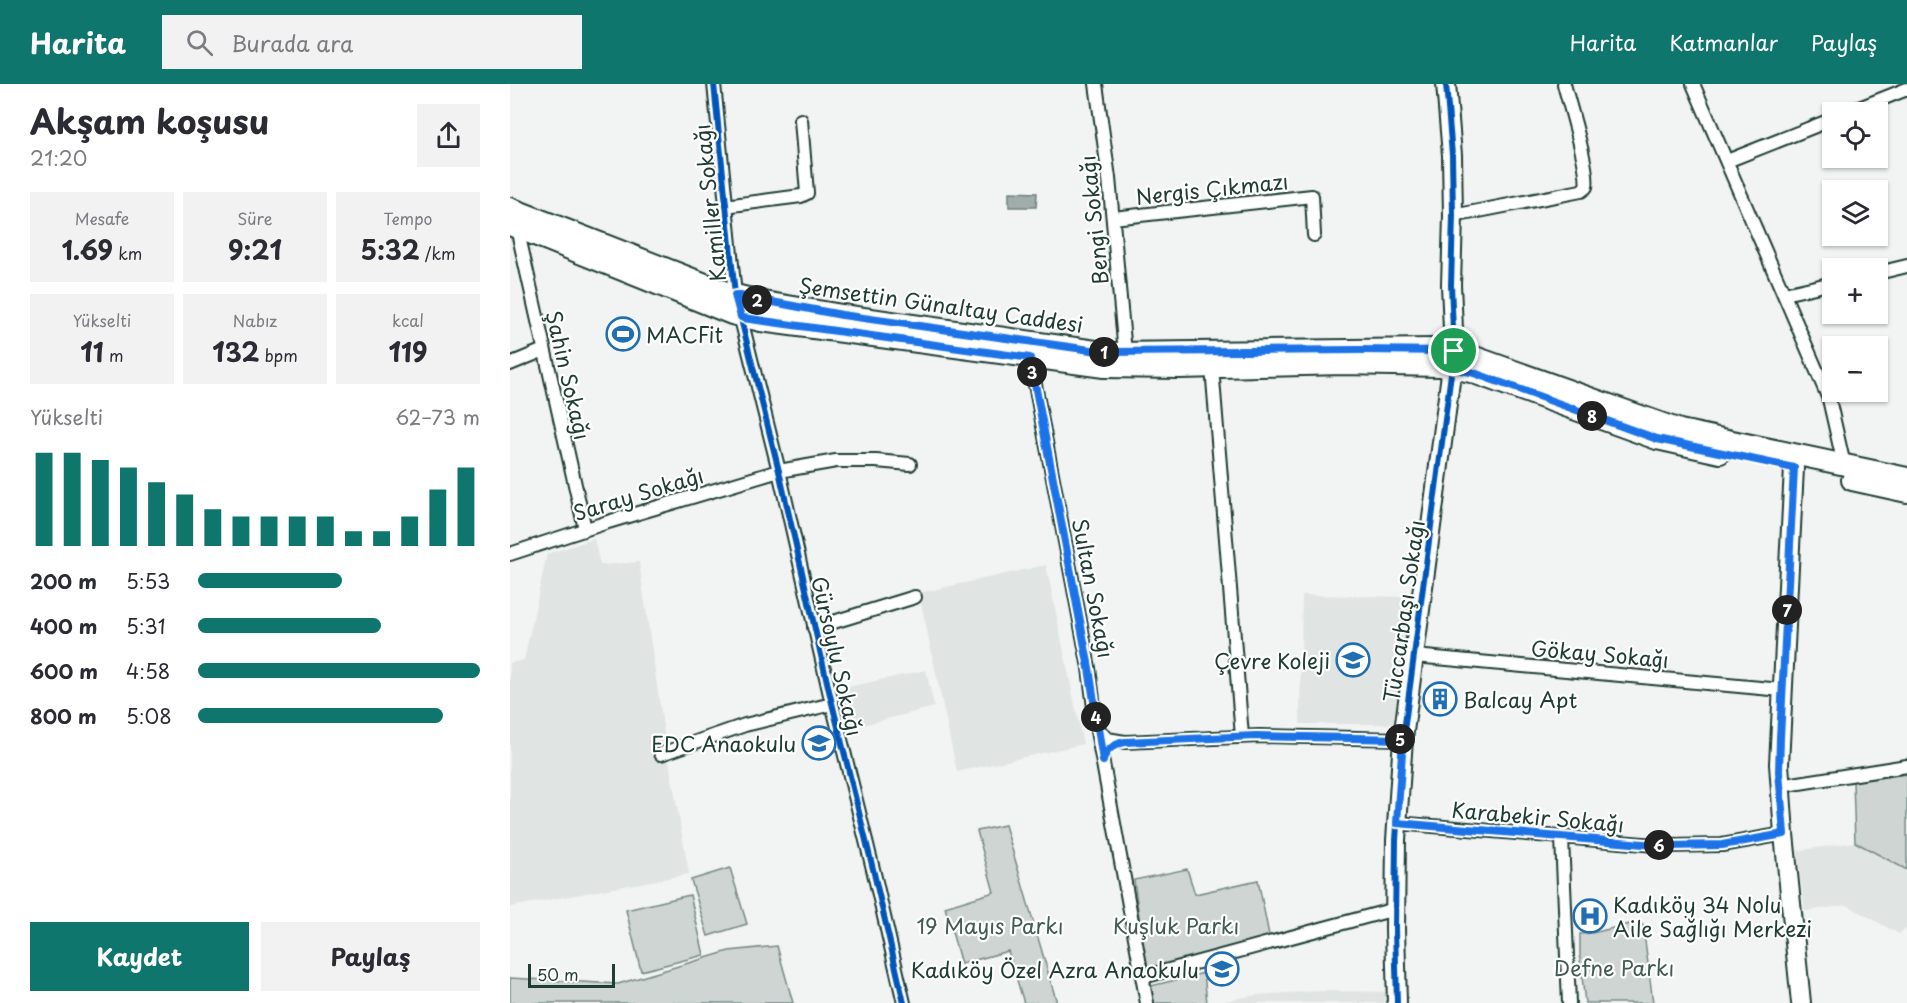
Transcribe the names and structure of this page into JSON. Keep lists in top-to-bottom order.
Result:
{
  "streets": {
    "main road": ["Şemsettin Günaltay Caddesi"],
    "street": [
      "Nergis Çıkmazı",
      "Kamiller Sokağı",
      "Bengi Sokağı",
      "Şahin Sokağı",
      "Saray Sokağı",
      "Sultan Sokağı",
      "Tüccarbaşı Sokağı",
      "Gökay Sokağı",
      "Gürsoylu Sokağı",
      "Karabekir Sokağı"
    ]
  },
  "crossings": [
    ["Nergis Çıkmazı", "Bengi Sokağı"],
    ["Kamiller Sokağı", "Şemsettin Günaltay Caddesi"],
    ["Kamiller Sokağı", "Gürsoylu Sokağı"],
    ["Bengi Sokağı", "Şemsettin Günaltay Caddesi"],
    ["Şemsettin Günaltay Caddesi", "Şahin Sokağı"],
    ["Şemsettin Günaltay Caddesi", "Sultan Sokağı"],
    ["Şemsettin Günaltay Caddesi", "Tüccarbaşı Sokağı"],
    ["Şemsettin Günaltay Caddesi", "Gürsoylu Sokağı"],
    ["Şahin Sokağı", "Saray Sokağı"],
    ["Saray Sokağı", "Gürsoylu Sokağı"],
    ["Tüccarbaşı Sokağı", "Gökay Sokağı"],
    ["Tüccarbaşı Sokağı", "Karabekir Sokağı"]
  ],
  "parks": ["19 Mayıs Parkı", "Kuşluk Parkı", "Defne Parkı"],
  "places": {
    "sports": ["MACFit"],
    "school or university": ["Çevre Koleji", "EDC Anaokulu", "Kadıköy Özel Azra Anaokulu"],
    "building": ["Balcay Apt"],
    "hospital": ["Kadıköy 34 Nolu Aile Sağlığı Merkezi"]
  },
  "scale_bar": "50 m",
  "page": {
    "header": "Harita",
    "search": "Burada ara",
    "nav": ["Harita", "Katmanlar", "Paylaş"],
    "heading": ["Akşam koşusu", "21:20"],
    "map_buttons": ["+", "−"],
    "stats": [
      ["Mesafe", "1.69 km"],
      ["Süre", "9:21"],
      ["Tempo", "5:32 /km"],
      ["Yükselti", "11 m"],
      ["Nabız", "132 bpm"],
      ["kcal", "119"]
    ],
    "pins": [
      "2",
      "1",
      "3",
      "8",
      "7",
      "4",
      "5",
      "6"
    ],
    "chart": ["Yükselti", "62–73 m"],
    "list": [
      {
        "name": "200 m",
        "note": "5:53"
      },
      {
        "name": "400 m",
        "note": "5:31"
      },
      {
        "name": "600 m",
        "note": "4:58"
      },
      {
        "name": "800 m",
        "note": "5:08"
      }
    ],
    "buttons": ["Kaydet", "Paylaş"],
    "scale": "50 m"
  }
}
